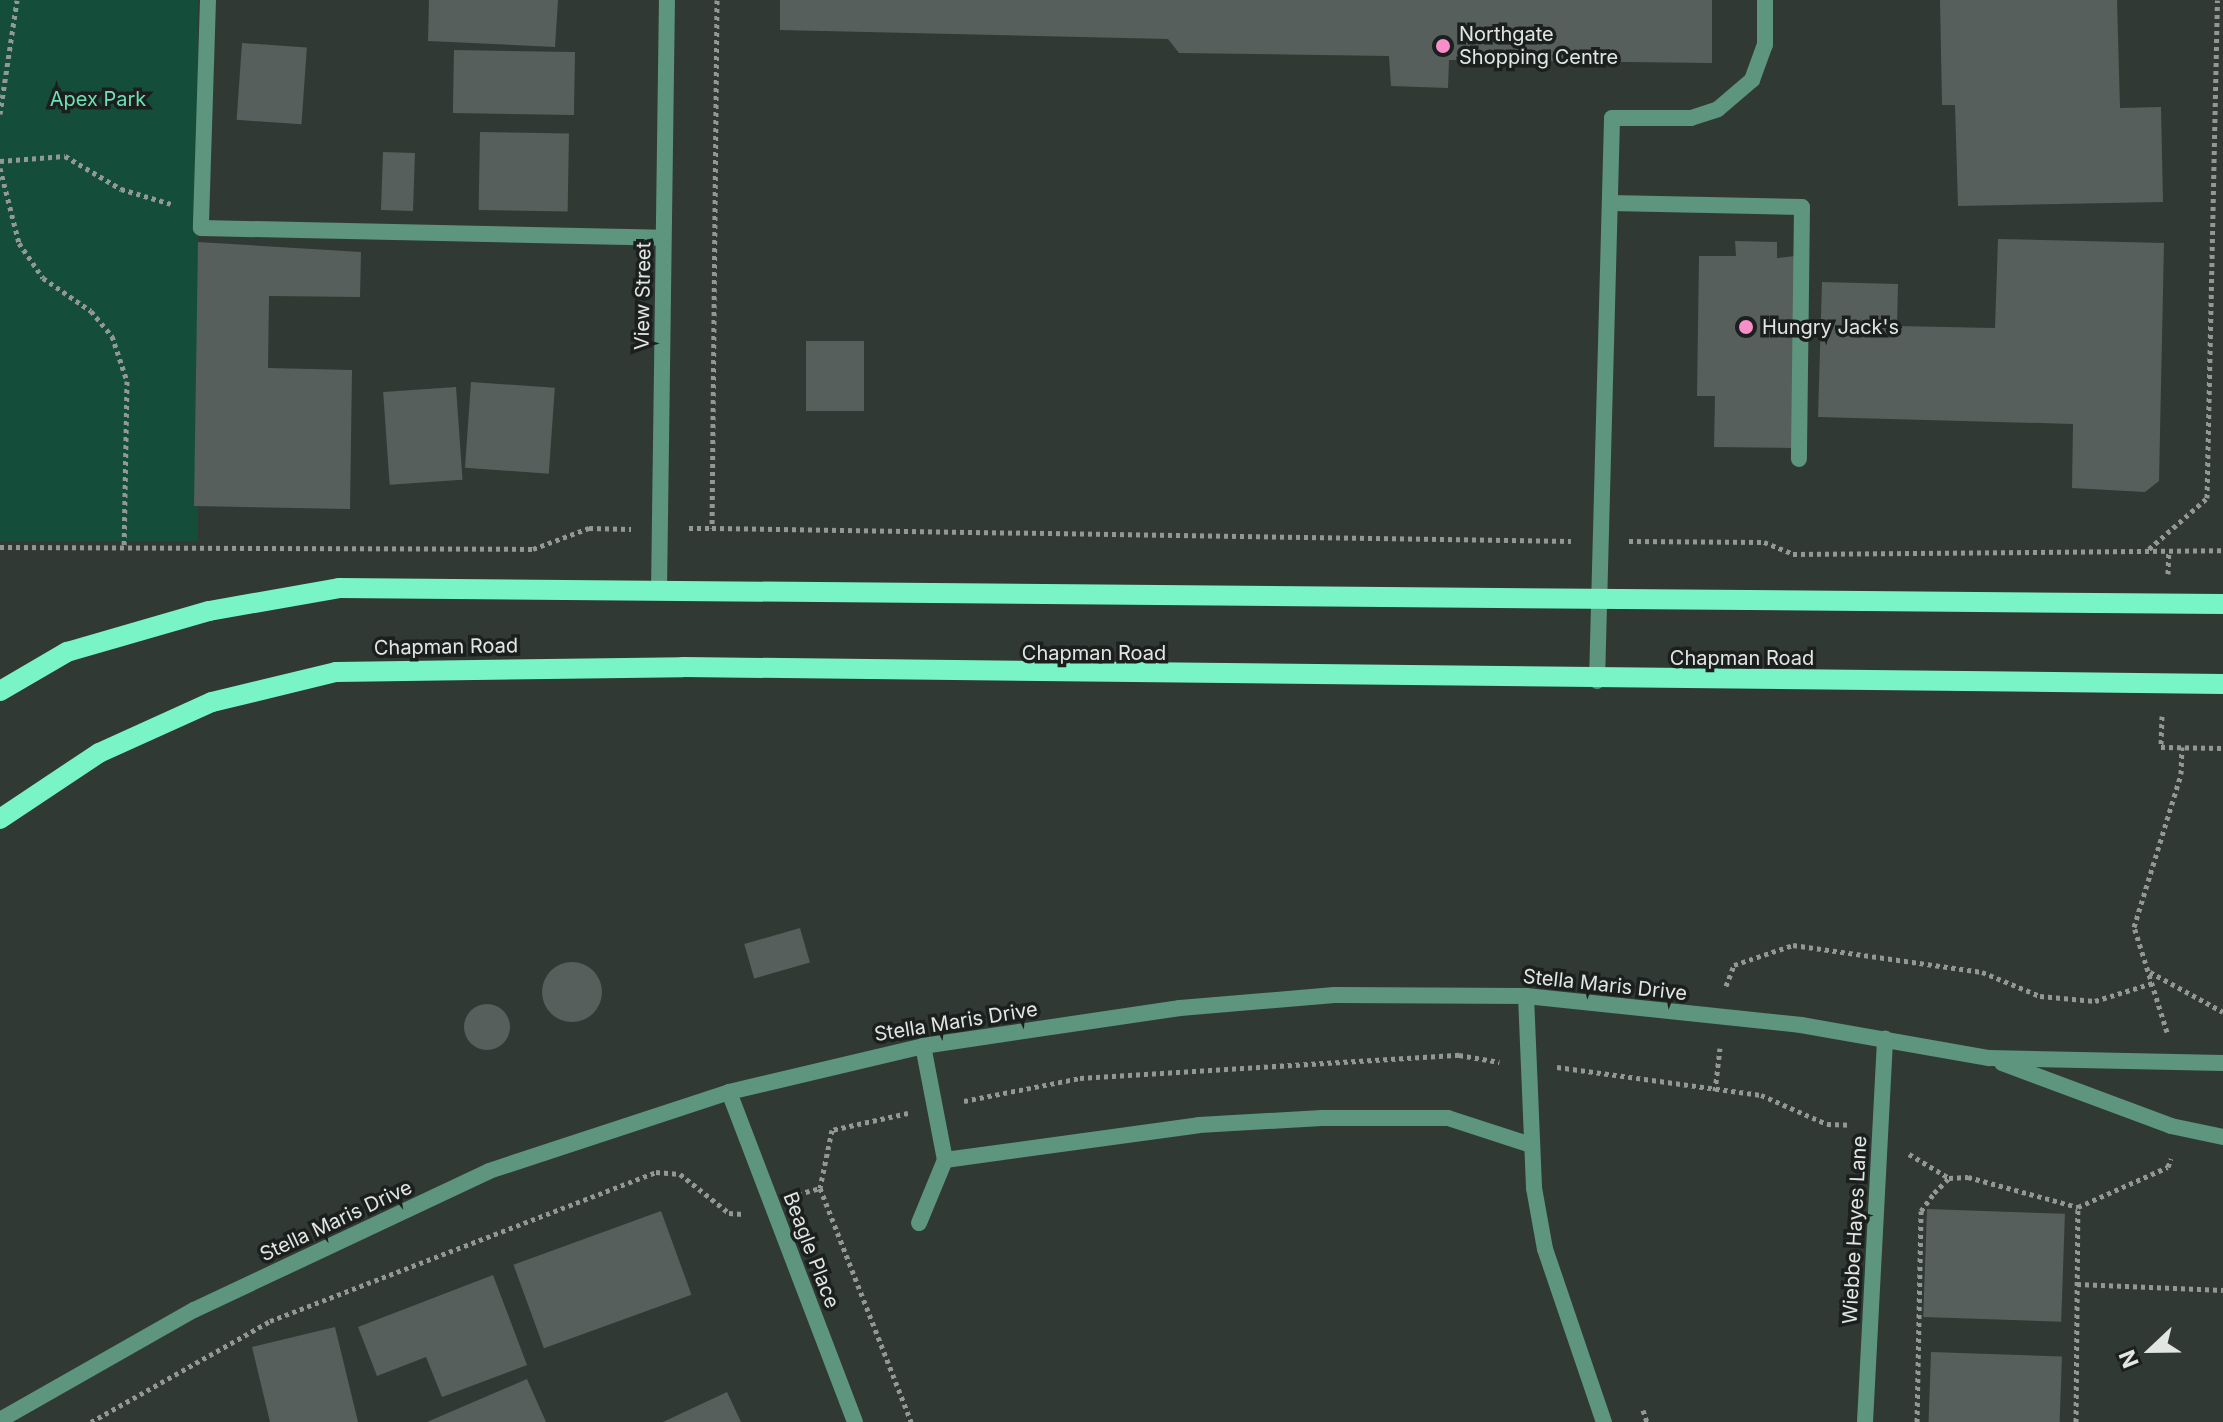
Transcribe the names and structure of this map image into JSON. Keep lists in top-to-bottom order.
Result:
{
  "streets": {
    "main road": ["Chapman Road"],
    "street": [
      "View Street",
      "Stella Maris Drive",
      "Wiebbe Hayes Lane",
      "Beagle Place"
    ]
  },
  "crossings": [
    ["Stella Maris Drive", "Wiebbe Hayes Lane"],
    ["Stella Maris Drive", "Beagle Place"]
  ],
  "parks": ["Apex Park"],
  "places": ["Northgate Shopping Centre", "Hungry Jack's"],
  "north": "left"
}
